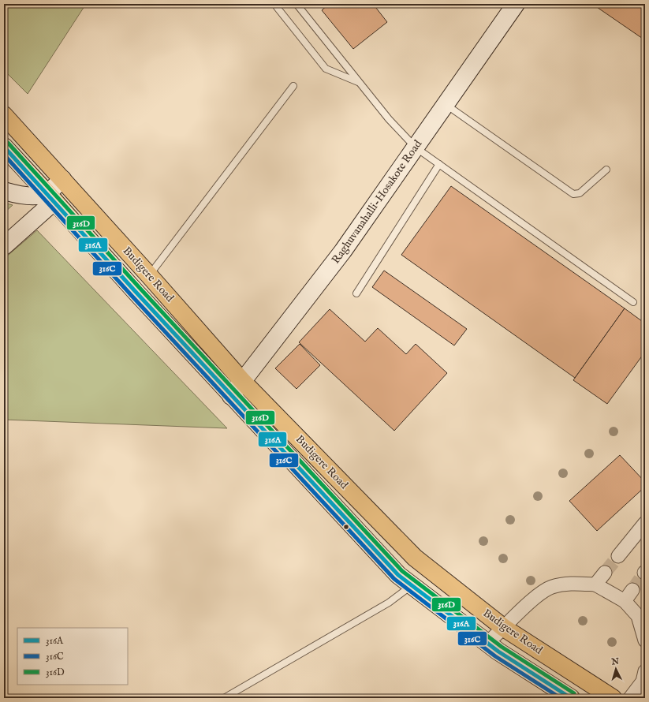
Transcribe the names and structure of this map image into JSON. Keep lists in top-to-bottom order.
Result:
{
  "streets": {
    "main road": ["Raghuvanahalli-Hosakote Road", "Budigere Road"]
  },
  "crossings": [
    ["Raghuvanahalli-Hosakote Road", "Budigere Road"]
  ],
  "lines": ["transit line 316D", "transit line 316A", "transit line 316C"],
  "legend": ["316A", "316C", "316D"],
  "north": "top"
}
